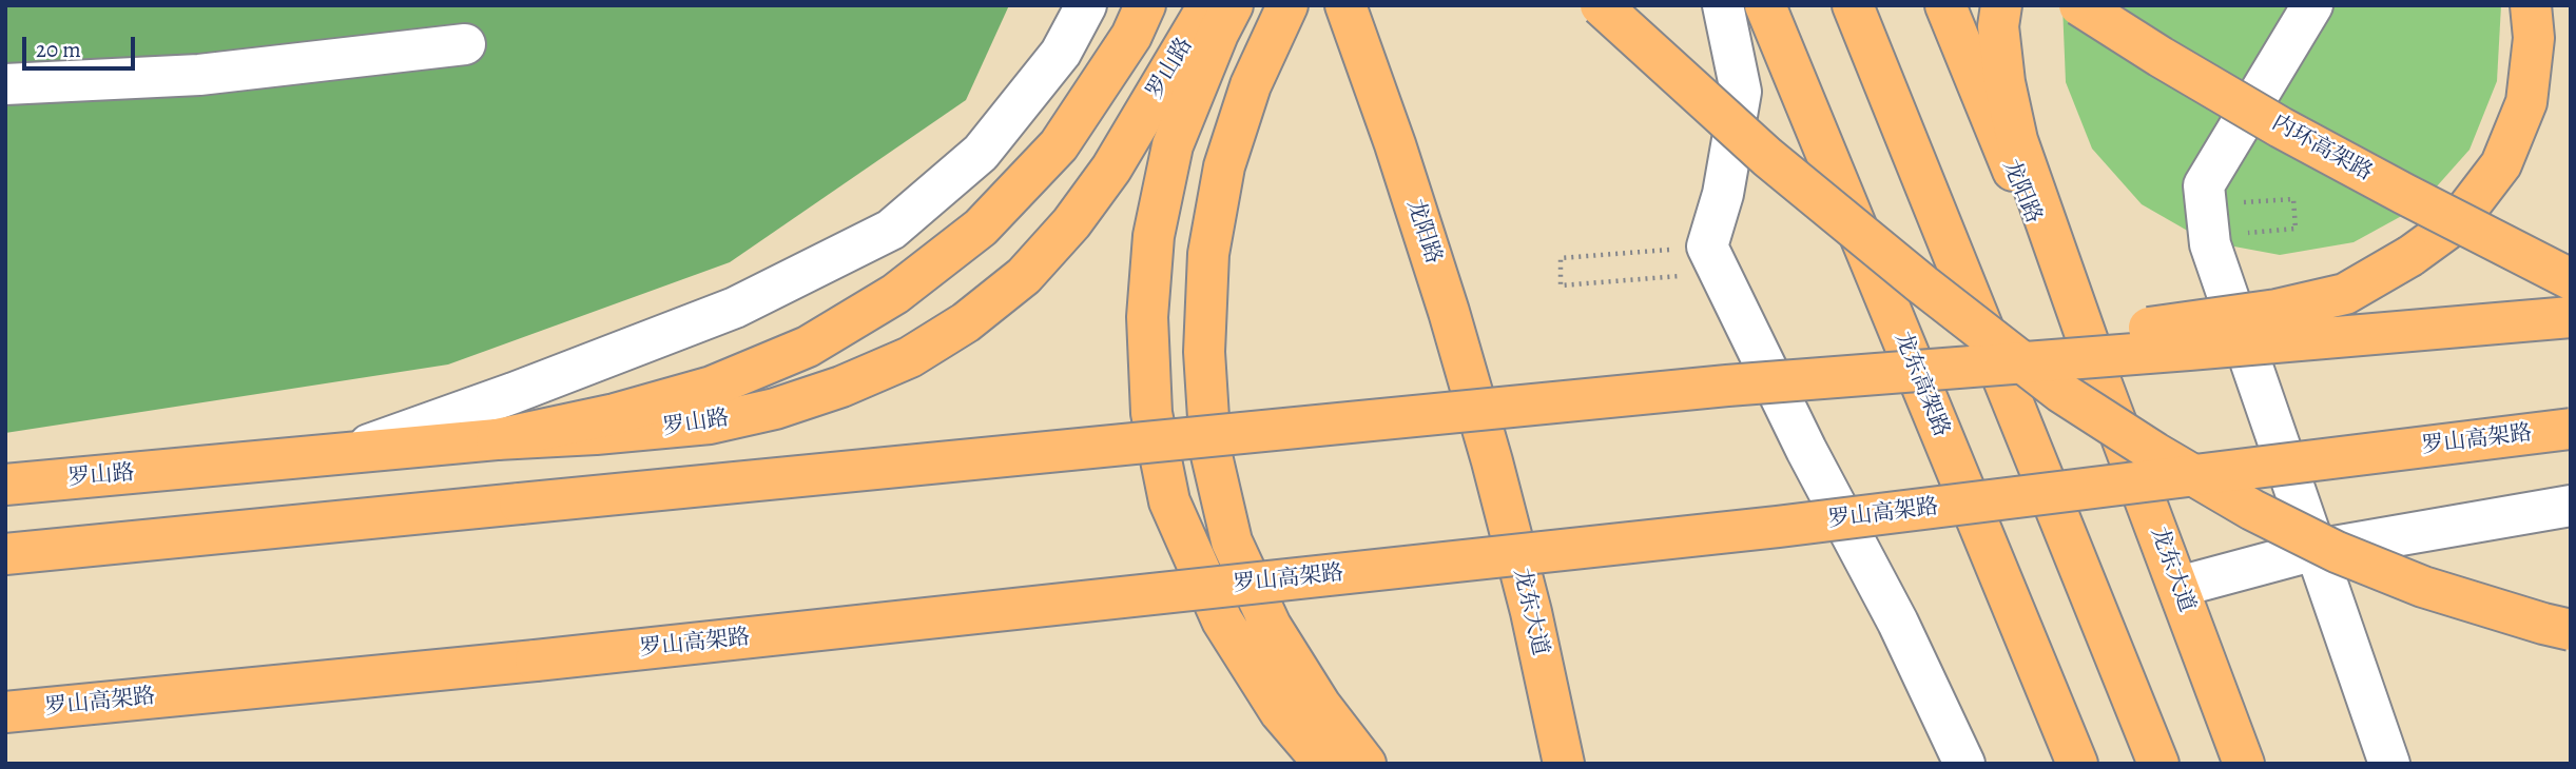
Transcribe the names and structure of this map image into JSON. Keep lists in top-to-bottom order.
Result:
{
  "streets": {
    "main road": [
      "罗山路",
      "内环高架路",
      "龙阳路",
      "龙东高架路",
      "罗山高架路",
      "龙东大道"
    ]
  },
  "crossings": [
    ["龙阳路", "龙东大道"]
  ],
  "scale_bar": "20 m"
}
